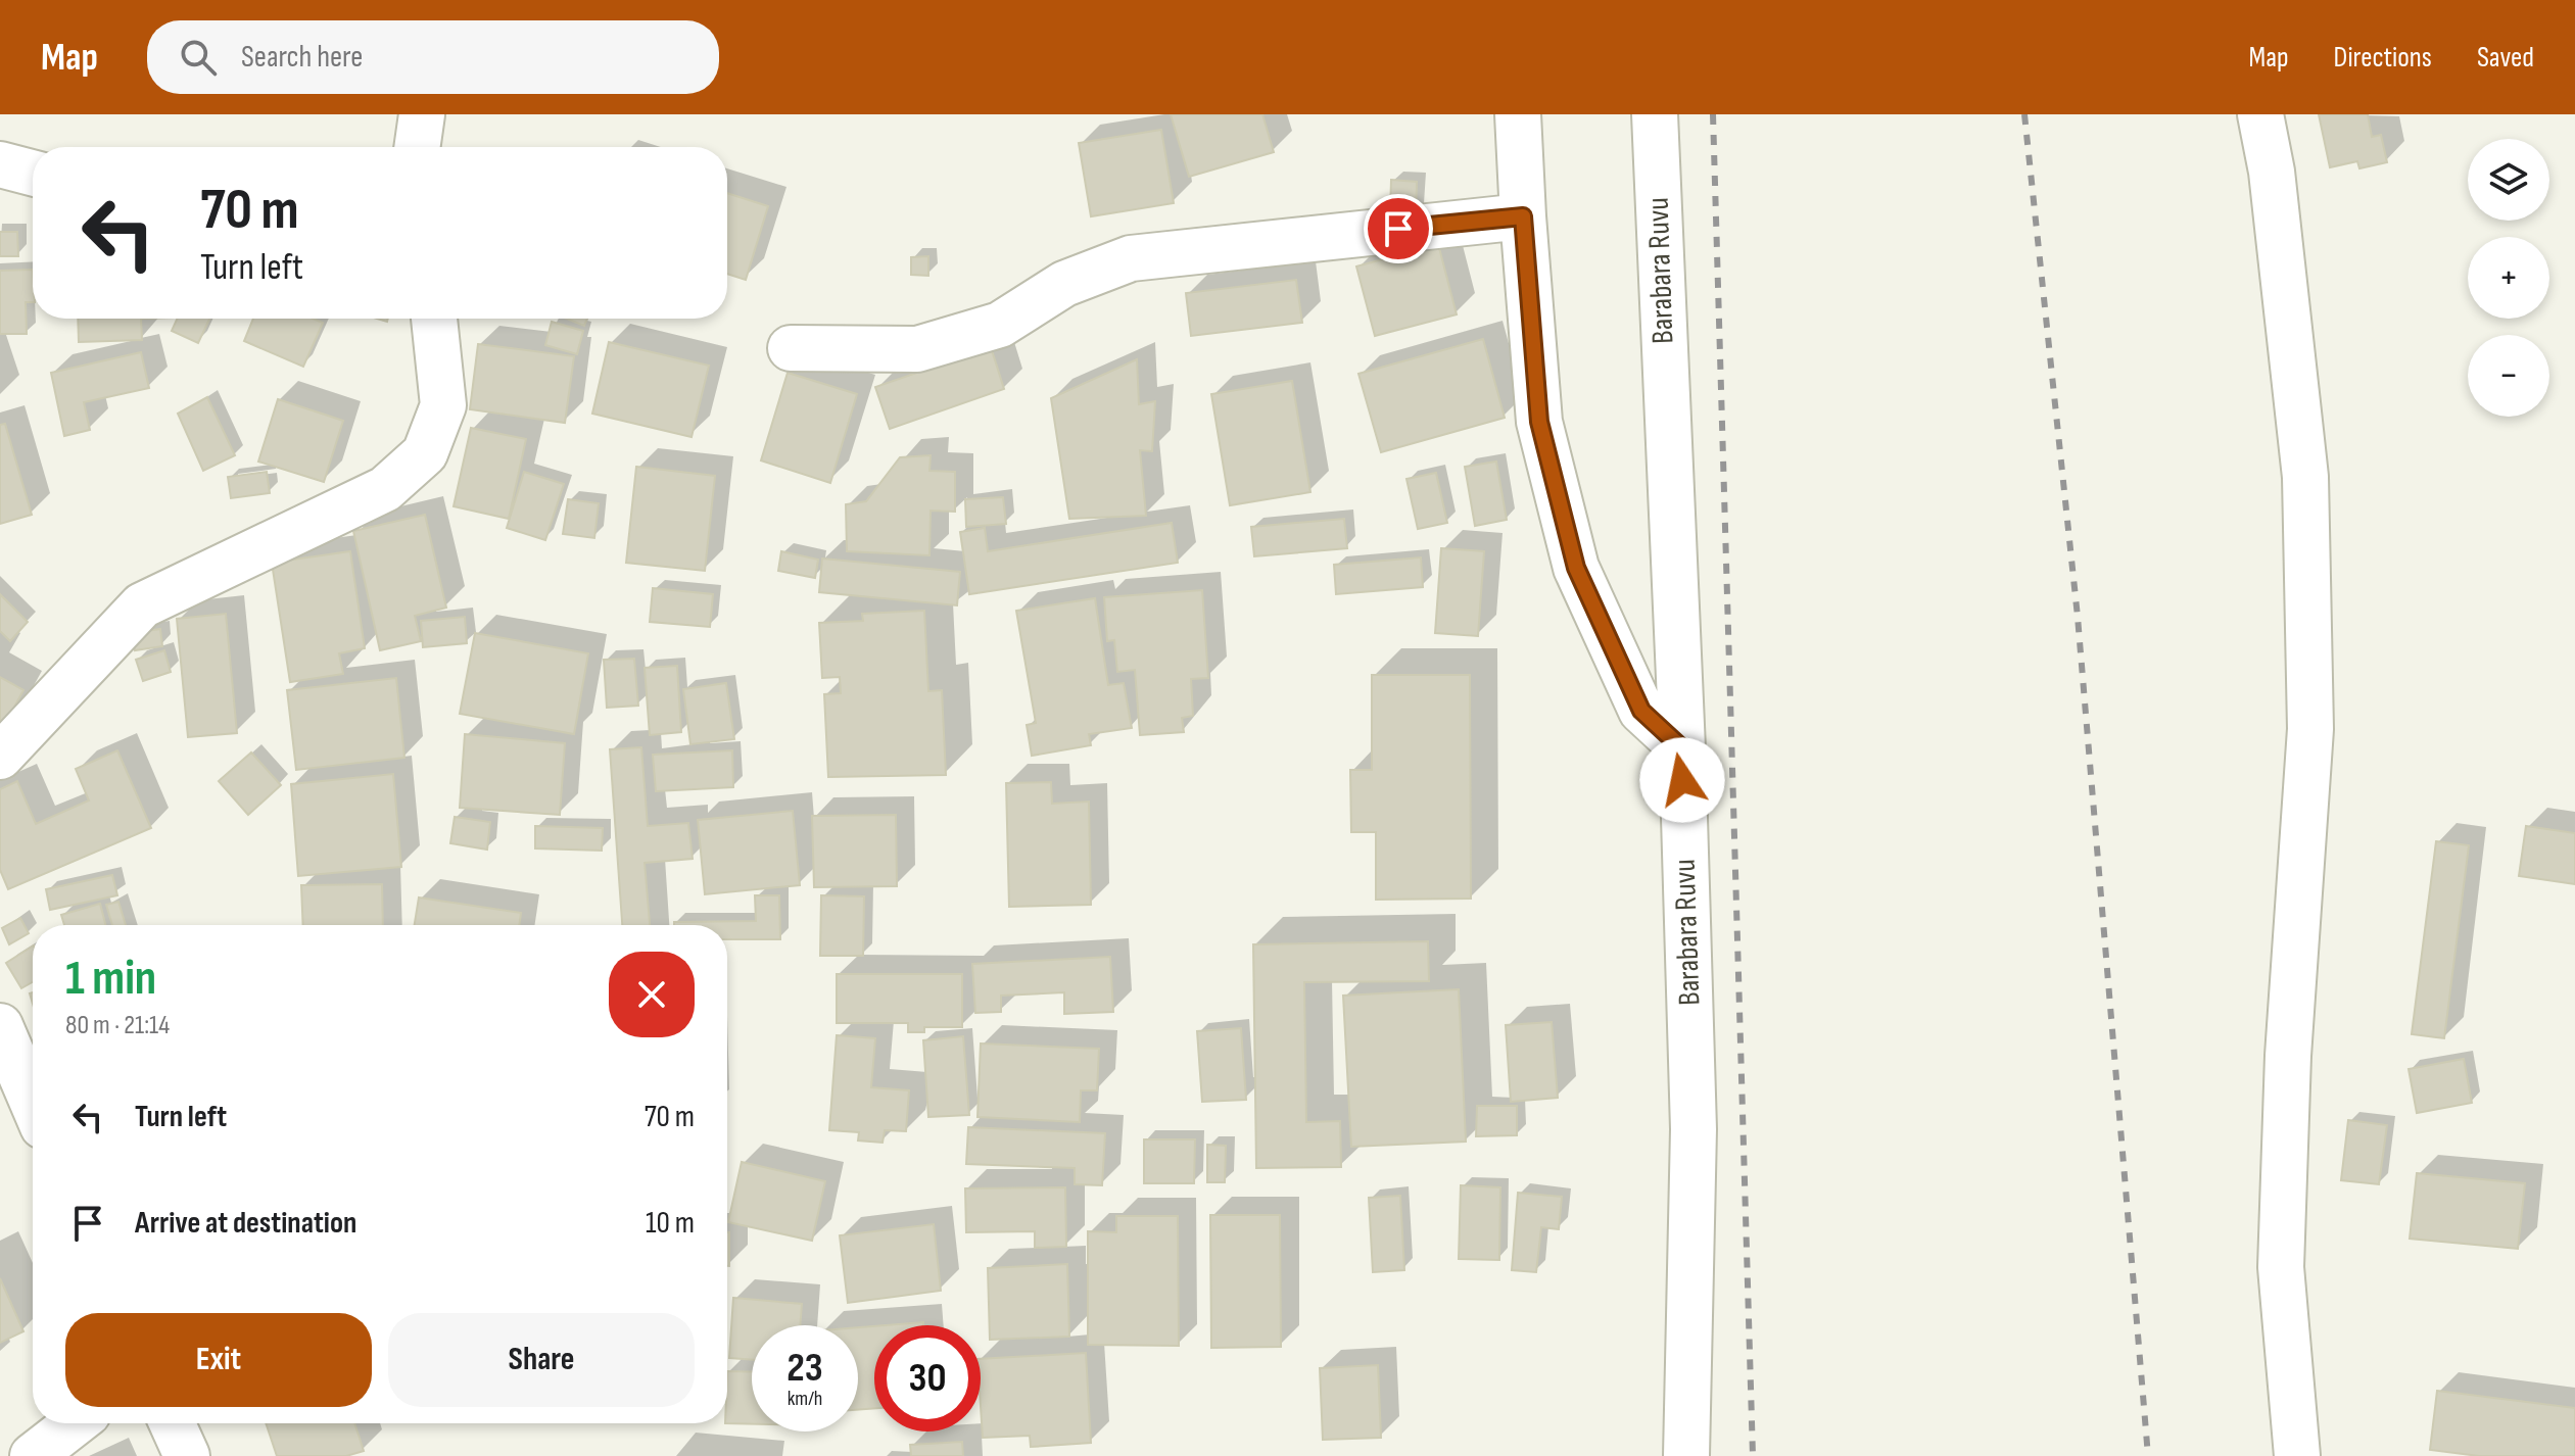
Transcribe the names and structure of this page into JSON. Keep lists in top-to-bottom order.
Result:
{
  "streets": {
    "street": ["Barabara Ruvu"]
  },
  "page": {
    "header": "Map",
    "search": "Search here",
    "nav": ["Map", "Directions", "Saved"],
    "map_buttons": ["+", "−"],
    "turn": ["70 m", "Turn left"],
    "heading": ["1 min", "80 m · 21:14"],
    "list": [
      {
        "name": "Turn left",
        "value": "70 m"
      },
      {
        "name": "Arrive at destination",
        "value": "10 m"
      }
    ],
    "buttons": ["Exit", "Share"],
    "speed": "23 km/h",
    "limit": "30"
  }
}
